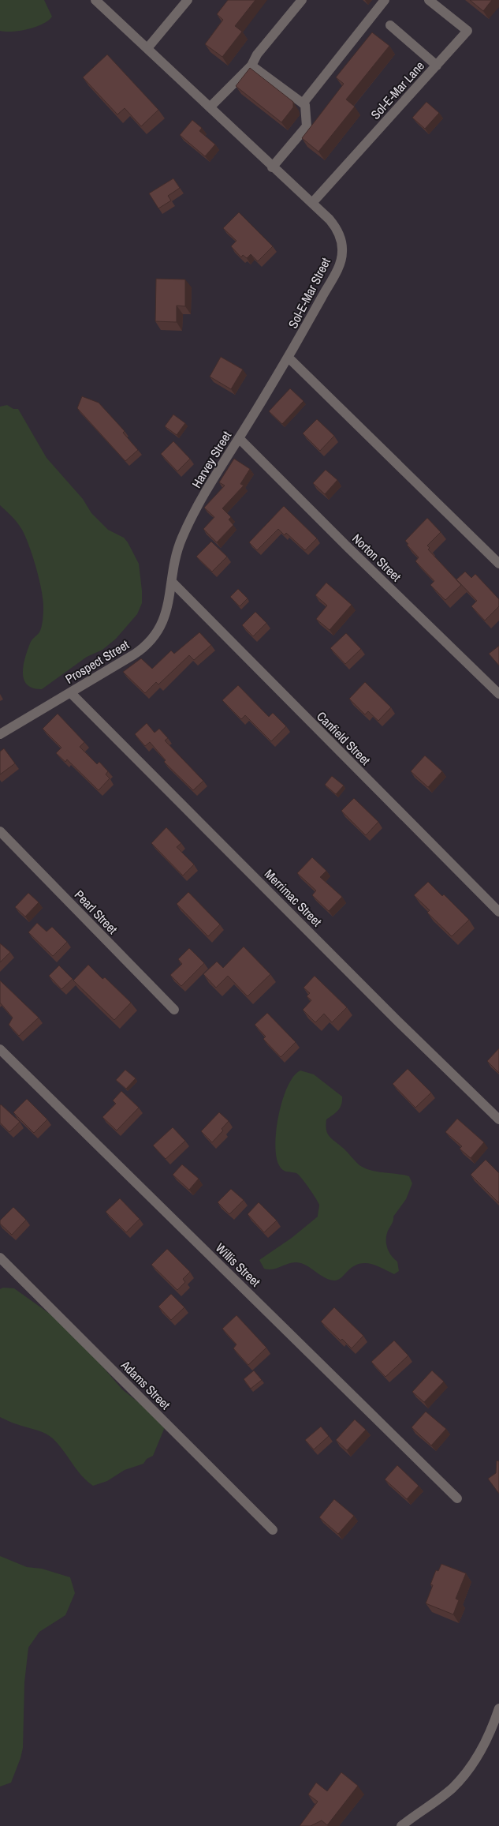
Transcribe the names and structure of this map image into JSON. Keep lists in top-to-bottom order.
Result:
{
  "streets": {
    "street": [
      "Sol-E-Mar Lane",
      "Sol-E-Mar Street",
      "Harvey Street",
      "Norton Street",
      "Prospect Street",
      "Canfield Street",
      "Merrimac Street",
      "Pearl Street",
      "Willis Street",
      "Adams Street"
    ]
  },
  "crossings": [
    ["Sol-E-Mar Lane", "Sol-E-Mar Street"],
    ["Sol-E-Mar Street", "Harvey Street"],
    ["Harvey Street", "Norton Street"],
    ["Harvey Street", "Prospect Street"],
    ["Harvey Street", "Canfield Street"],
    ["Prospect Street", "Canfield Street"],
    ["Prospect Street", "Merrimac Street"]
  ]
}
